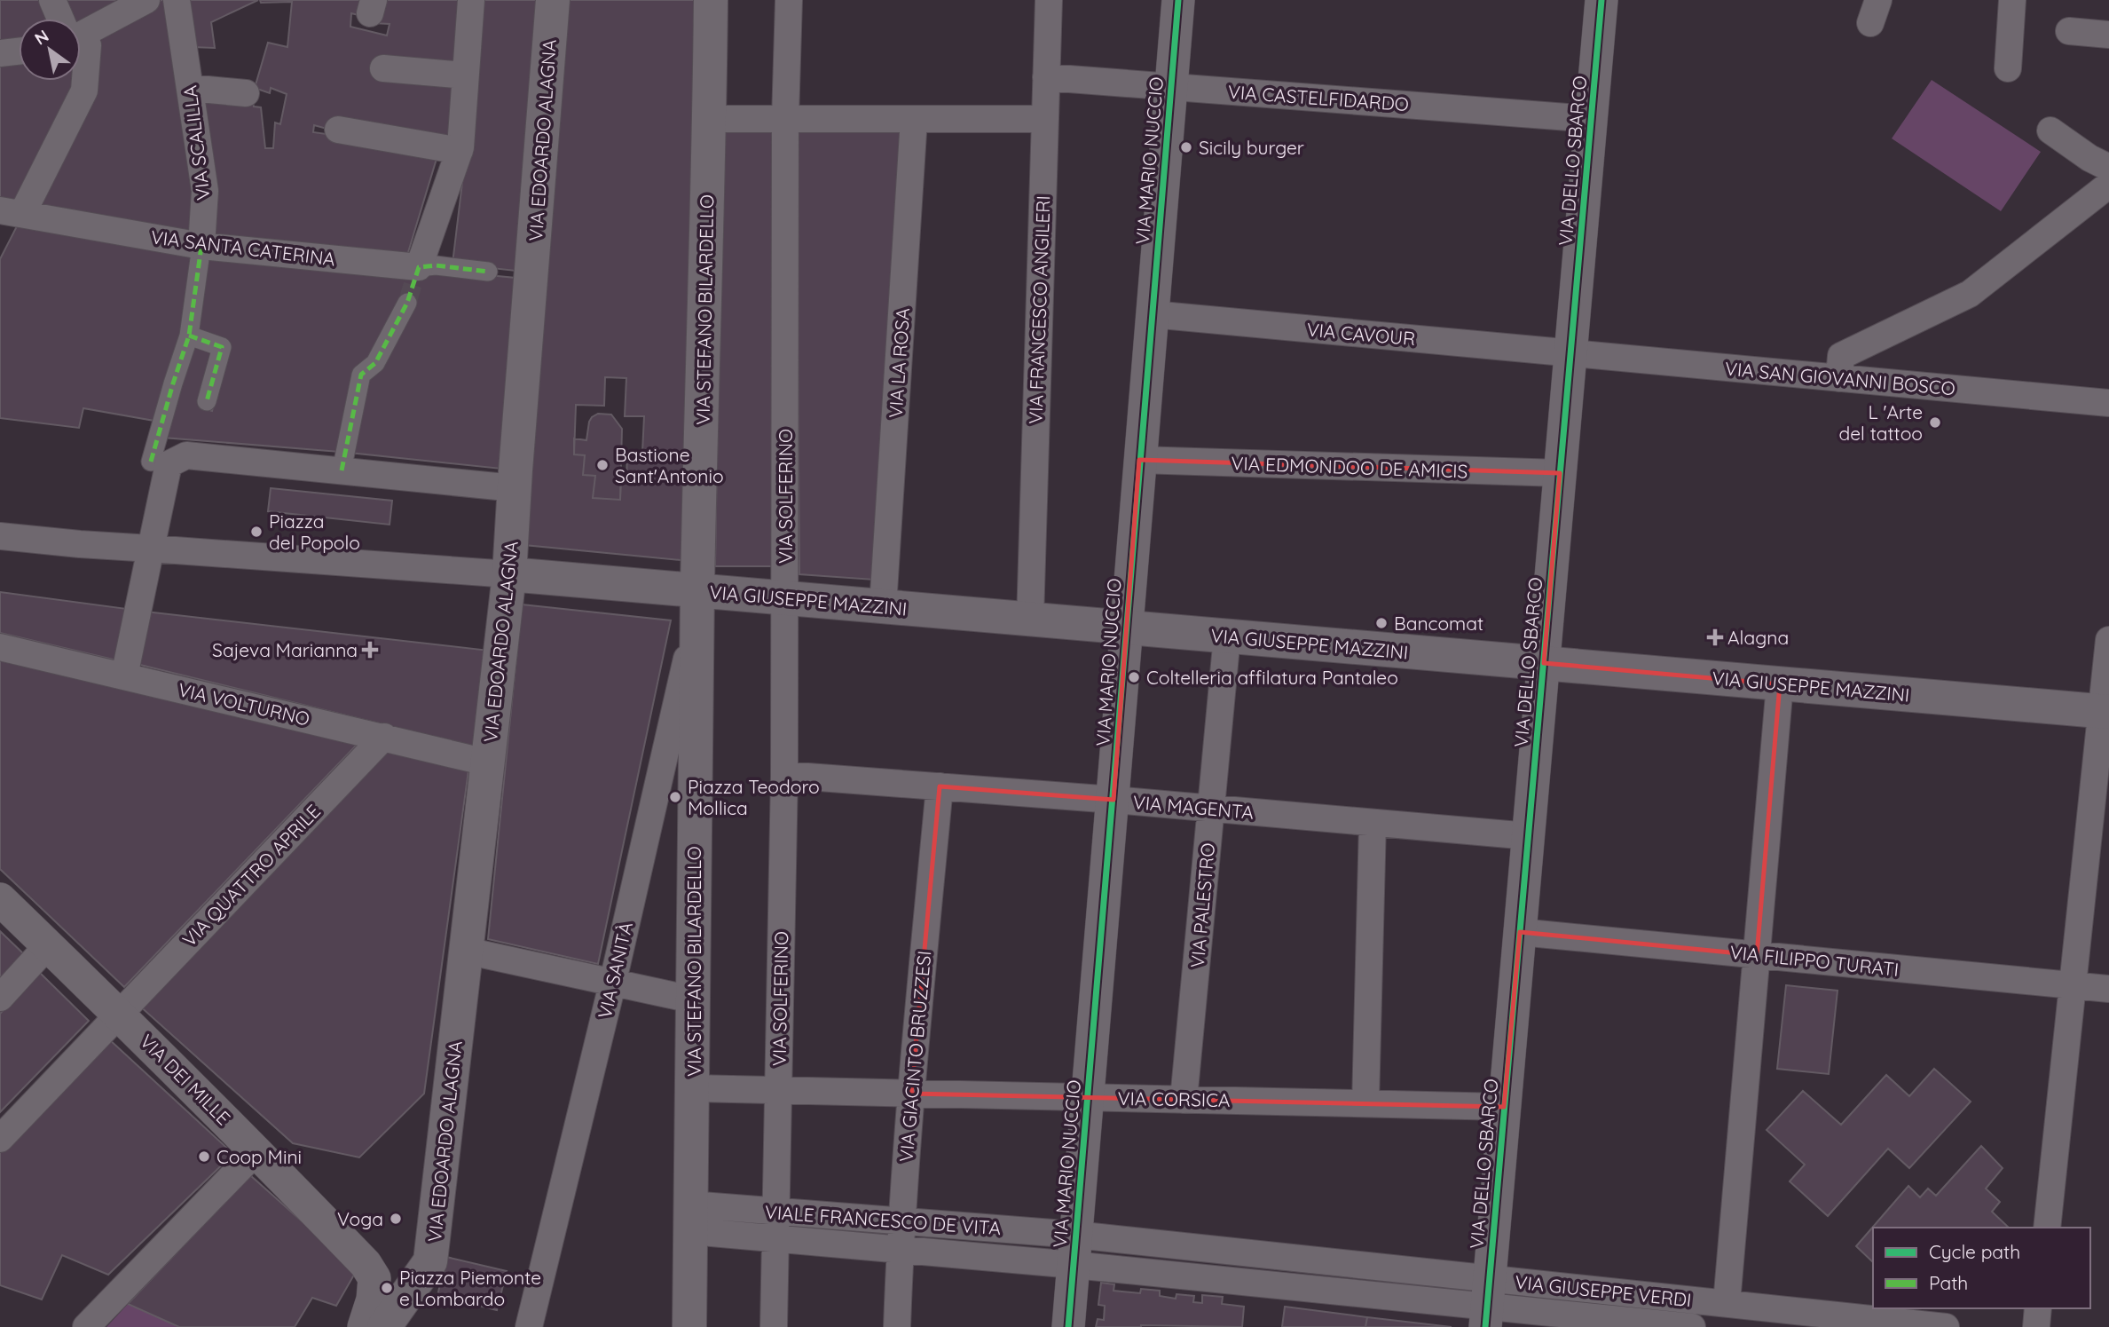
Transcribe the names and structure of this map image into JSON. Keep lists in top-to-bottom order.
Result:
{
  "streets": {
    "main road": ["VIA EDOARDO ALAGNA", "VIA STEFANO BILARDELLO", "VIA GIUSEPPE MAZZINI"],
    "street": [
      "VIA CASTELFIDARDO",
      "VIA SCALILLA",
      "VIA MARIO NUCCIO",
      "VIA DELLO SBARCO",
      "VIA SANTA CATERINA",
      "VIA FRANCESCO ANGILERI",
      "VIA CAVOUR",
      "VIA LA ROSA",
      "VIA SAN GIOVANNI BOSCO",
      "VIA EDMONDOO DE AMICIS",
      "VIA SOLFERINO",
      "VIA VOLTURNO",
      "VIA MAGENTA",
      "VIA QUATTRO APRILE",
      "VIA PALESTRO",
      "VIA FILIPPO TURATI",
      "VIA SANITÀ",
      "VIA GIACINTO BRUZZESI",
      "VIA DEI MILLE",
      "VIA CORSICA",
      "VIALE FRANCESCO DE VITA",
      "VIA GIUSEPPE VERDI"
    ]
  },
  "crossings": [
    ["VIA CASTELFIDARDO", "VIA MARIO NUCCIO"],
    ["VIA CASTELFIDARDO", "VIA DELLO SBARCO"],
    ["VIA CASTELFIDARDO", "VIA FRANCESCO ANGILERI"],
    ["VIA EDOARDO ALAGNA", "VIA GIUSEPPE MAZZINI"],
    ["VIA EDOARDO ALAGNA", "VIA VOLTURNO"],
    ["VIA SCALILLA", "VIA SANTA CATERINA"],
    ["VIA MARIO NUCCIO", "VIA CAVOUR"],
    ["VIA MARIO NUCCIO", "VIA EDMONDOO DE AMICIS"],
    ["VIA MARIO NUCCIO", "VIA GIUSEPPE MAZZINI"],
    ["VIA MARIO NUCCIO", "VIA MAGENTA"],
    ["VIA MARIO NUCCIO", "VIA CORSICA"],
    ["VIA MARIO NUCCIO", "VIALE FRANCESCO DE VITA"],
    ["VIA MARIO NUCCIO", "VIA GIUSEPPE VERDI"],
    ["VIA DELLO SBARCO", "VIA CAVOUR"],
    ["VIA DELLO SBARCO", "VIA SAN GIOVANNI BOSCO"],
    ["VIA DELLO SBARCO", "VIA EDMONDOO DE AMICIS"],
    ["VIA DELLO SBARCO", "VIA GIUSEPPE MAZZINI"],
    ["VIA DELLO SBARCO", "VIA MAGENTA"],
    ["VIA DELLO SBARCO", "VIA FILIPPO TURATI"],
    ["VIA DELLO SBARCO", "VIA CORSICA"],
    ["VIA DELLO SBARCO", "VIA GIUSEPPE VERDI"],
    ["VIA STEFANO BILARDELLO", "VIA GIUSEPPE MAZZINI"],
    ["VIA STEFANO BILARDELLO", "VIA SANITÀ"],
    ["VIA STEFANO BILARDELLO", "VIA CORSICA"],
    ["VIA STEFANO BILARDELLO", "VIALE FRANCESCO DE VITA"],
    ["VIA FRANCESCO ANGILERI", "VIA GIUSEPPE MAZZINI"],
    ["VIA CAVOUR", "VIA SAN GIOVANNI BOSCO"],
    ["VIA LA ROSA", "VIA GIUSEPPE MAZZINI"],
    ["VIA SOLFERINO", "VIA GIUSEPPE MAZZINI"],
    ["VIA SOLFERINO", "VIA MAGENTA"],
    ["VIA SOLFERINO", "VIA CORSICA"],
    ["VIA SOLFERINO", "VIALE FRANCESCO DE VITA"],
    ["VIA GIUSEPPE MAZZINI", "VIA PALESTRO"],
    ["VIA GIUSEPPE MAZZINI", "VIA SANITÀ"],
    ["VIA VOLTURNO", "VIA QUATTRO APRILE"],
    ["VIA MAGENTA", "VIA PALESTRO"],
    ["VIA MAGENTA", "VIA GIACINTO BRUZZESI"],
    ["VIA QUATTRO APRILE", "VIA DEI MILLE"],
    ["VIA PALESTRO", "VIA CORSICA"],
    ["VIA GIACINTO BRUZZESI", "VIA CORSICA"],
    ["VIA GIACINTO BRUZZESI", "VIALE FRANCESCO DE VITA"],
    ["VIALE FRANCESCO DE VITA", "VIA GIUSEPPE VERDI"]
  ],
  "places": {
    "other": [
      "Sicily burger",
      "L 'Arte del tattoo",
      "Bastione Sant'Antonio",
      "Piazza del Popolo",
      "Bancomat",
      "Coltelleria affilatura Pantaleo",
      "Piazza Teodoro Mollica",
      "Coop Mini",
      "Voga",
      "Piazza Piemonte e Lombardo"
    ],
    "health": ["Alagna", "Sajeva Marianna"]
  },
  "legend": ["Cycle path", "Path"],
  "north": "top left"
}
